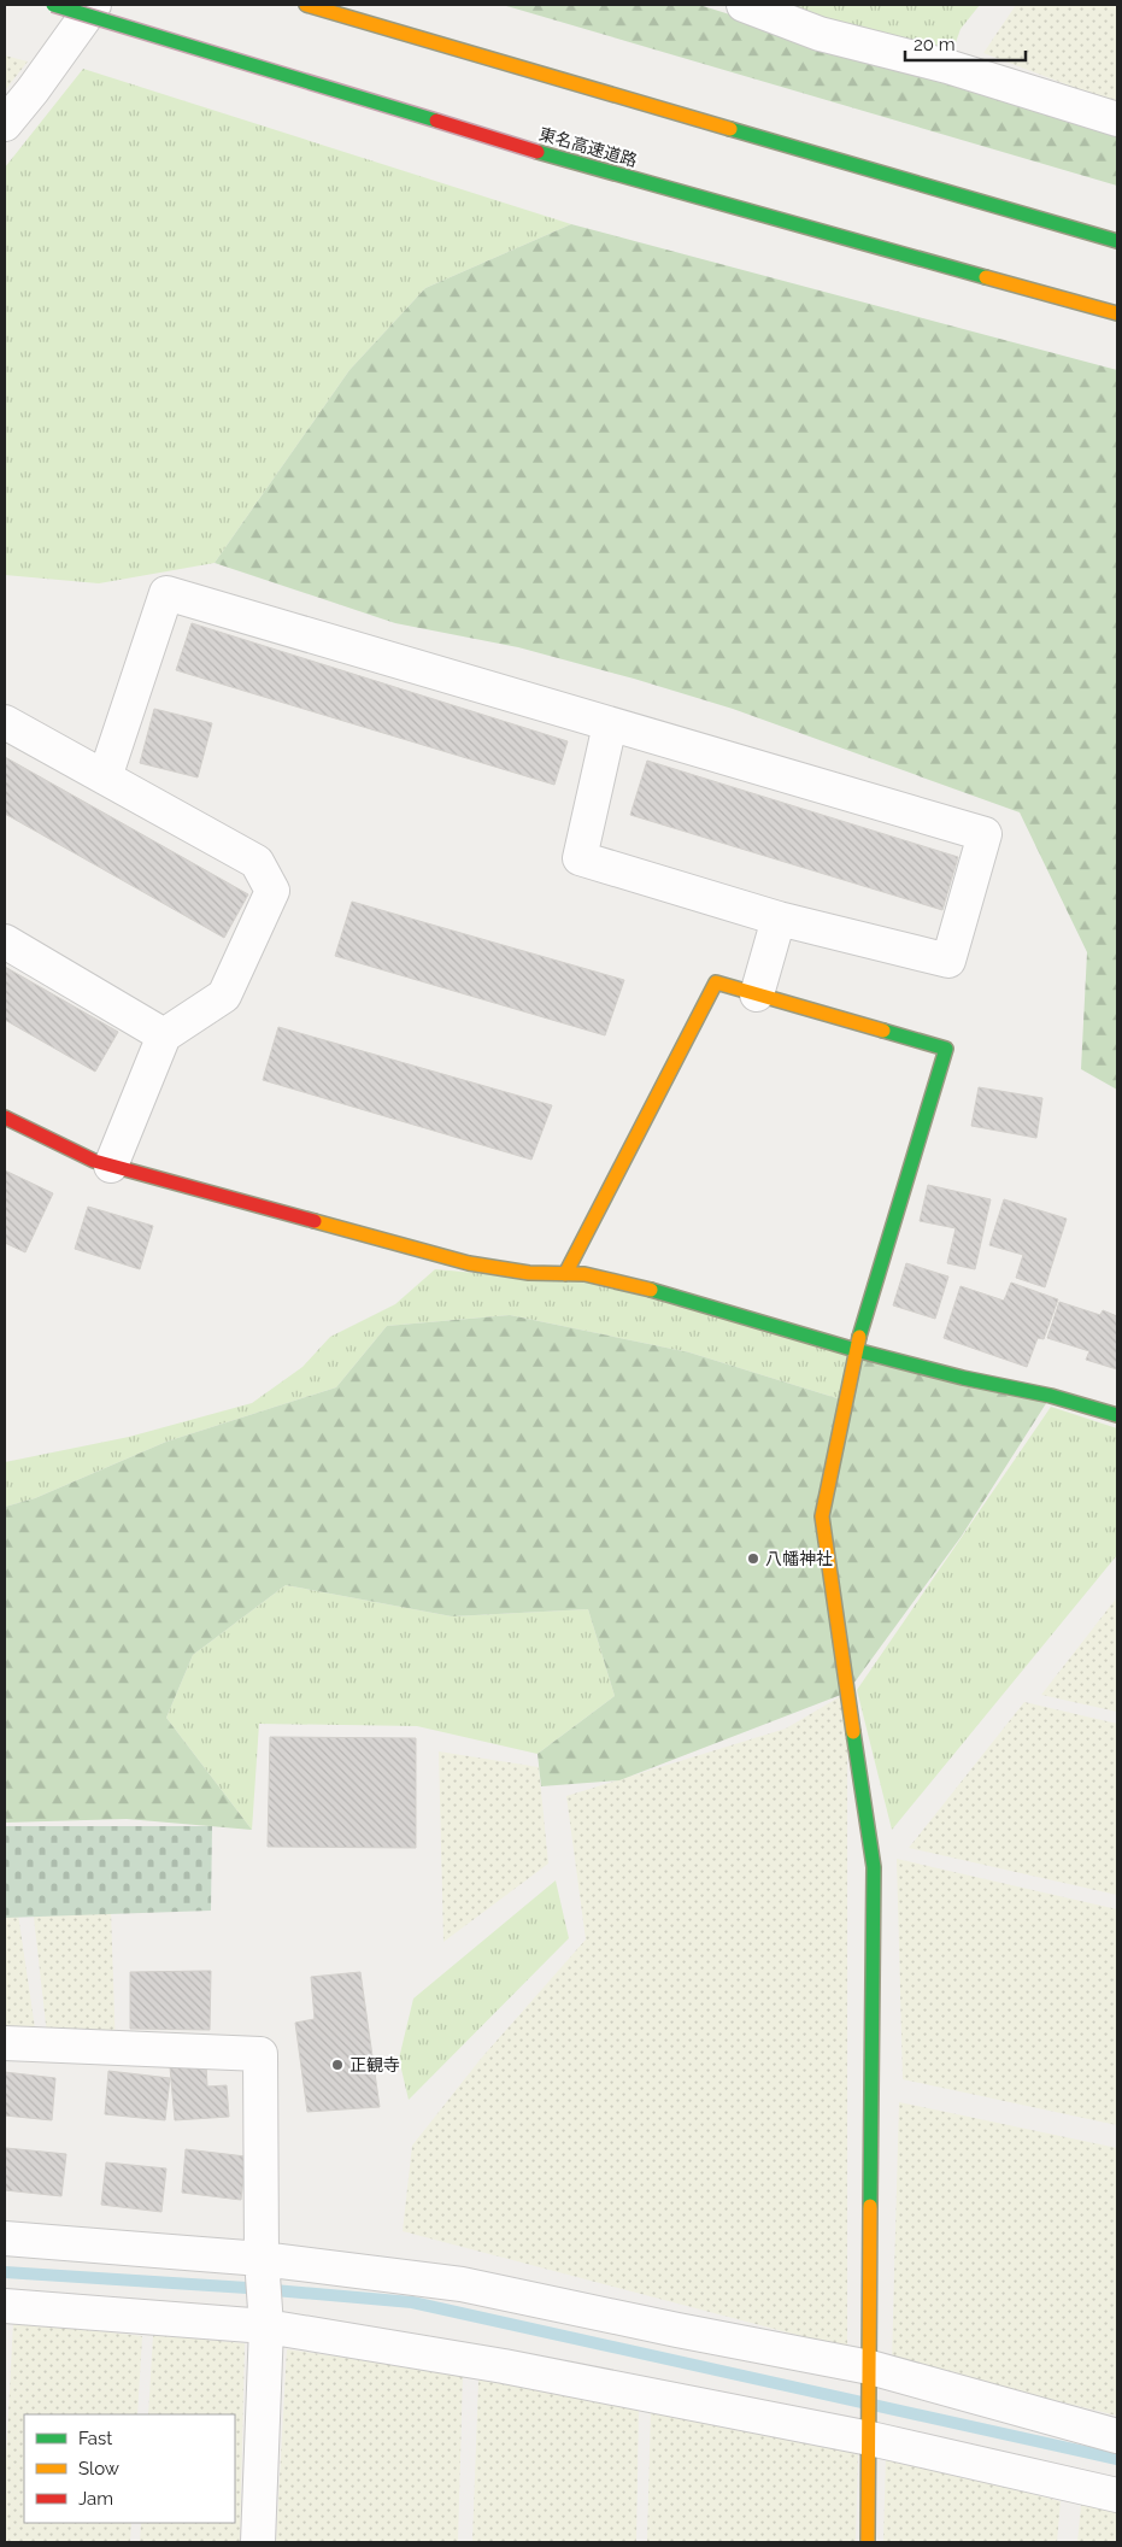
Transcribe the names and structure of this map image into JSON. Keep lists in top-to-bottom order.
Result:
{
  "streets": {
    "main road": ["東名高速道路"]
  },
  "places": ["八幡神社", "正観寺"],
  "legend": ["Fast", "Slow", "Jam"],
  "scale_bar": "20 m"
}
